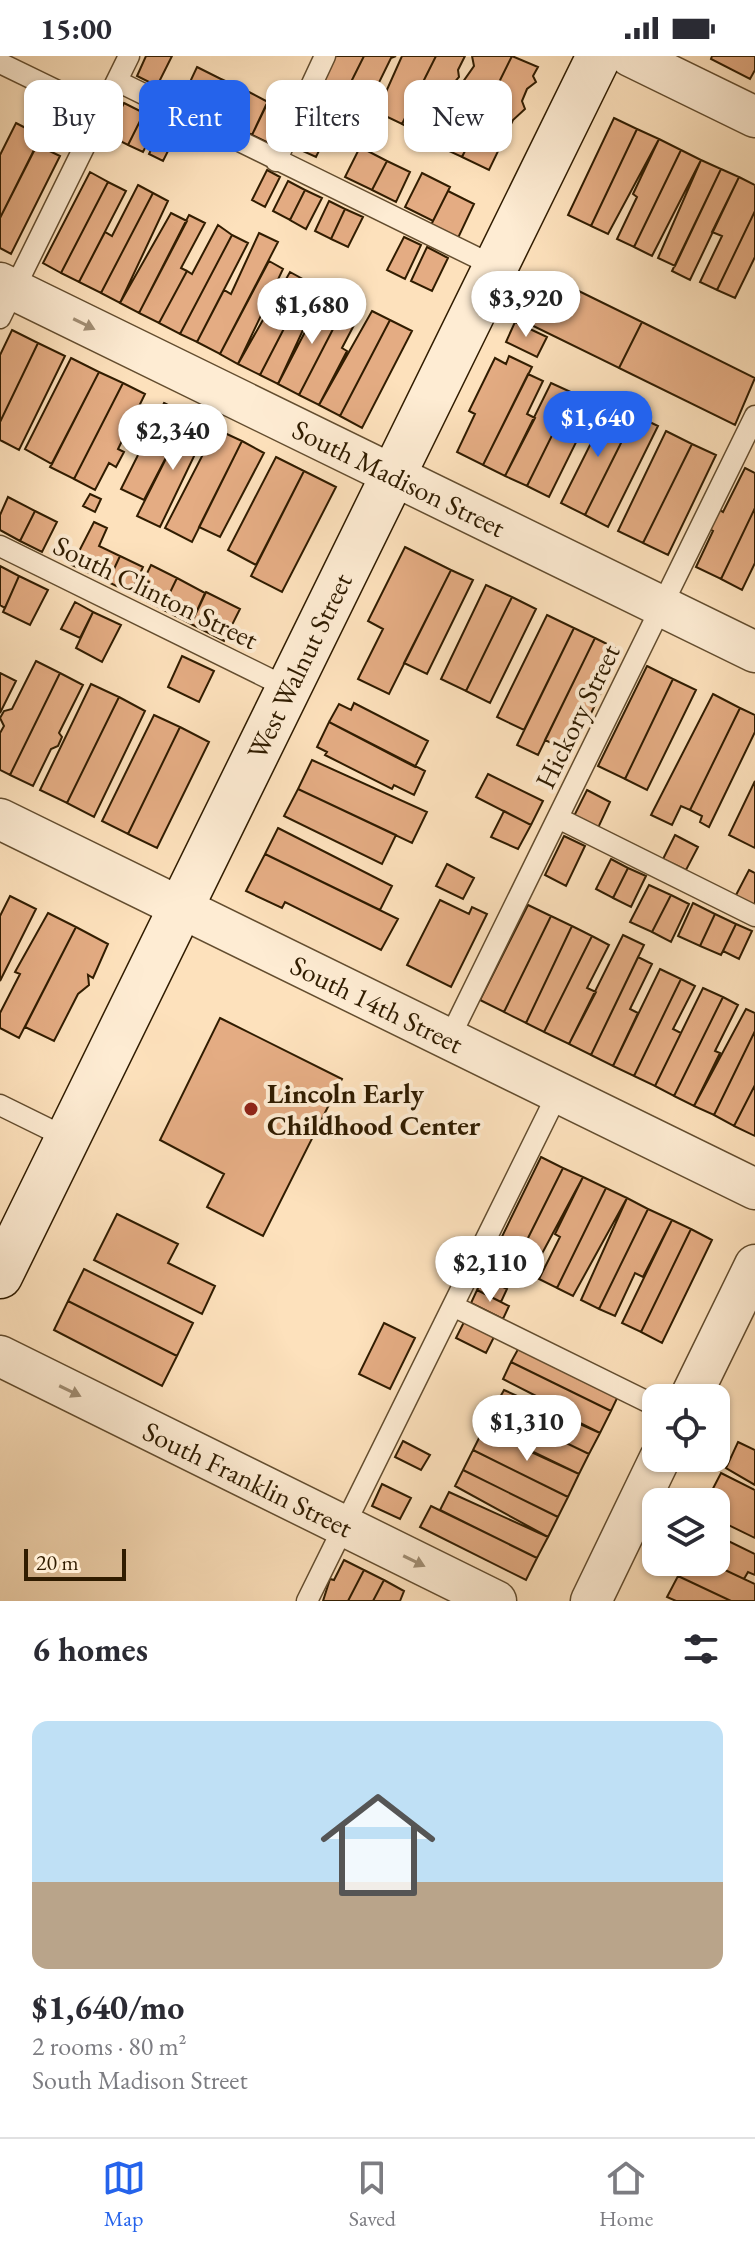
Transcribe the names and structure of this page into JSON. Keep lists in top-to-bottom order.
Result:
{
  "streets": {
    "street": [
      "South Madison Street",
      "West Walnut Street",
      "South 14th Street",
      "South Franklin Street"
    ],
    "lane": ["South Clinton Street", "Hickory Street"]
  },
  "crossings": [
    ["South Madison Street", "West Walnut Street"],
    ["South Madison Street", "Hickory Street"],
    ["South Clinton Street", "West Walnut Street"],
    ["West Walnut Street", "South 14th Street"],
    ["Hickory Street", "South 14th Street"]
  ],
  "one_way": ["South Madison Street", "South Franklin Street"],
  "places": ["Lincoln Early Childhood Center"],
  "scale_bar": "20 m",
  "page": {
    "status": "15:00",
    "chip": [
      "Buy",
      "Rent",
      "Filters",
      "New"
    ],
    "price": [
      "$3,920",
      "$1,680",
      "$1,640",
      "$2,340",
      "$2,110",
      "$1,310"
    ],
    "scale": "20 m",
    "heading": "6 homes",
    "list": [
      {
        "name": "$1,640/mo",
        "note": "2 rooms · 80 m² · South Madison Street"
      }
    ],
    "tabs": ["Map", "Saved", "Home"]
  }
}
